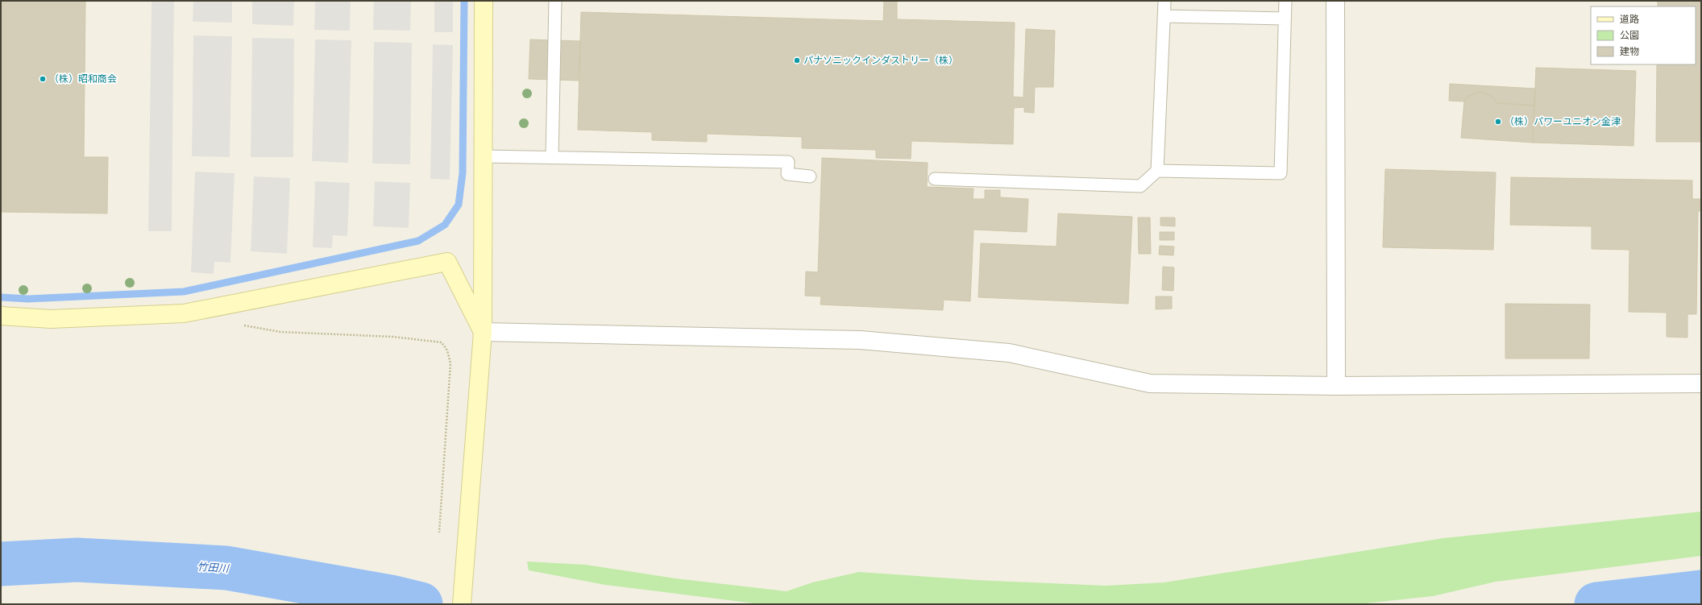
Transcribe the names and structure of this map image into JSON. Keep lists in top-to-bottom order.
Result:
{
  "water": ["竹田川"],
  "places": ["パナソニックインダストリー（株）", "（株）昭和商会", "（株）パワーユニオン金津"],
  "legend": ["道路", "公園", "建物"]
}
